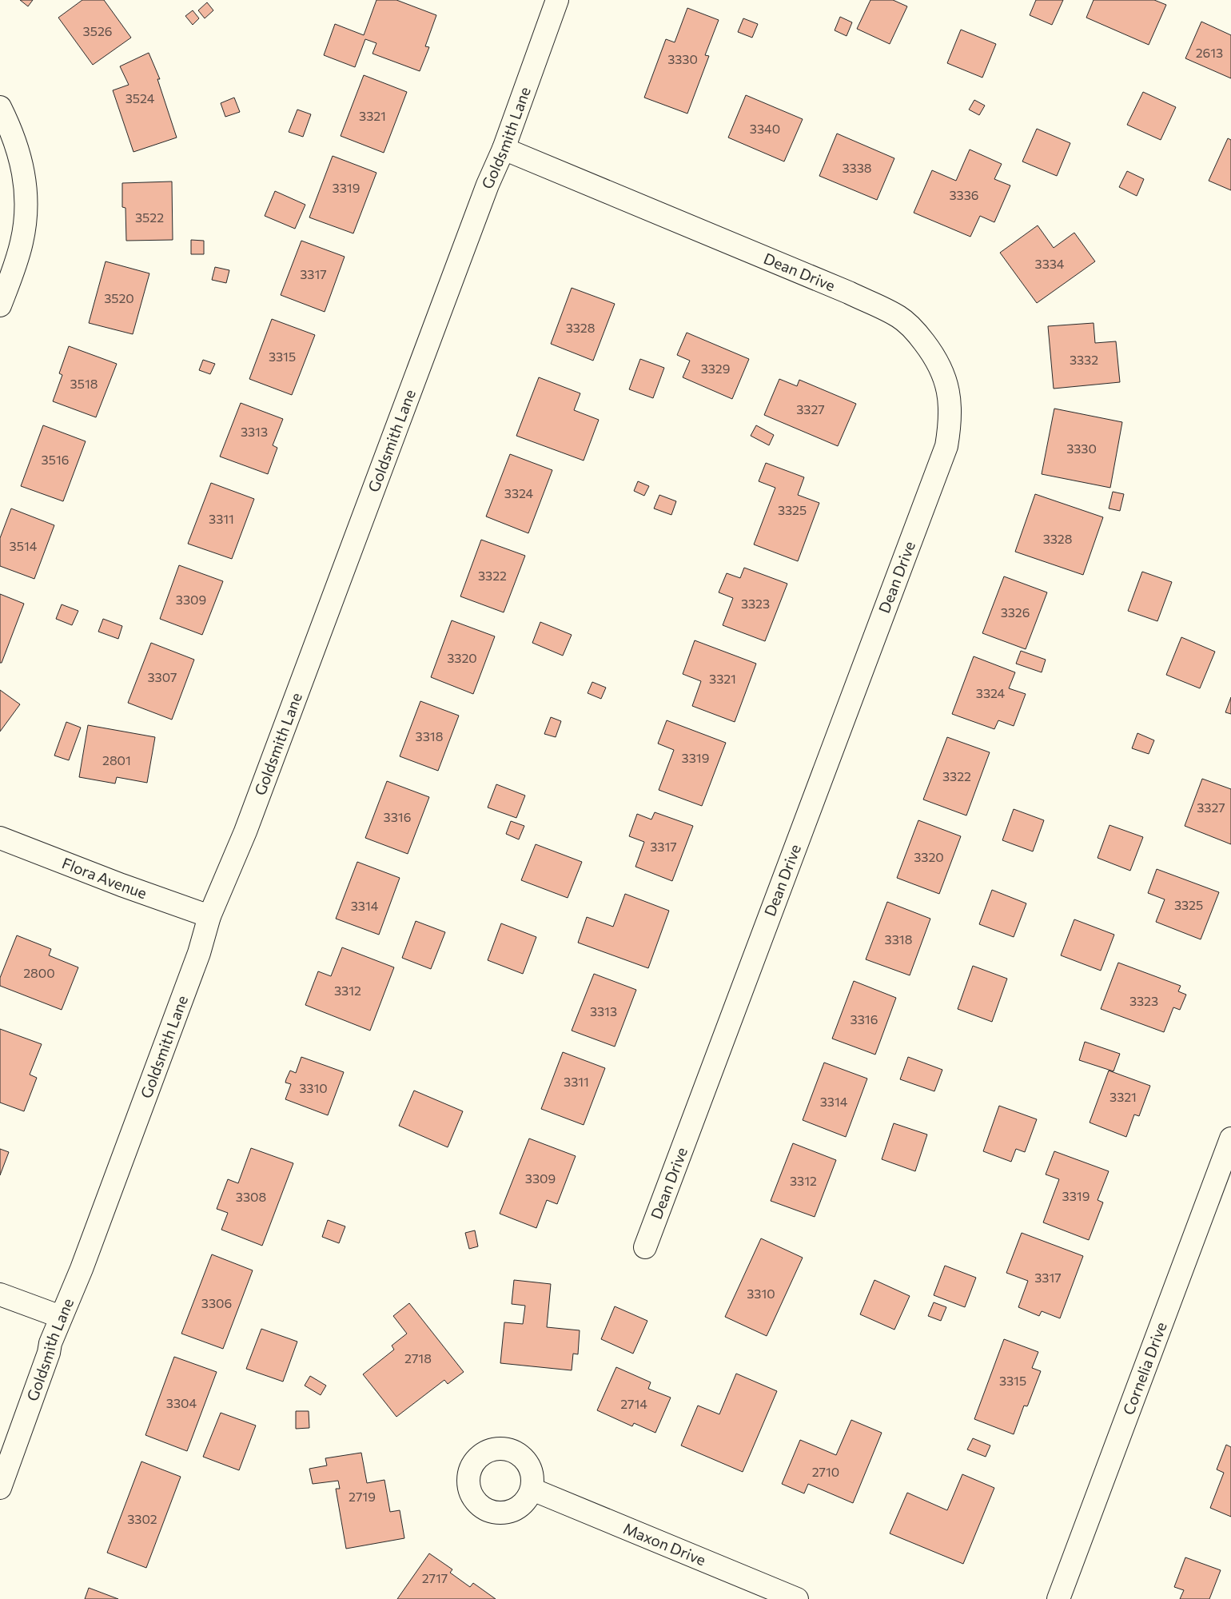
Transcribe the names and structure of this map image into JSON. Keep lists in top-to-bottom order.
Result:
{
  "streets": {
    "street": [
      "Goldsmith Lane",
      "Dean Drive",
      "Flora Avenue",
      "Cornelia Drive",
      "Maxon Drive"
    ]
  },
  "crossings": [
    ["Goldsmith Lane", "Dean Drive"],
    ["Goldsmith Lane", "Flora Avenue"]
  ],
  "house_numbers": [
    "3526",
    "2613",
    "3330",
    "3524",
    "3321",
    "3340",
    "3338",
    "3319",
    "3336",
    "3522",
    "3334",
    "3317",
    "3520",
    "3328",
    "3315",
    "3332",
    "3329",
    "3518",
    "3327",
    "3313",
    "3330",
    "3516",
    "3324",
    "3325",
    "3311",
    "3328",
    "3514",
    "3322",
    "3309",
    "3323",
    "3326",
    "3320",
    "3307",
    "3321",
    "3324",
    "3318",
    "3319",
    "2801",
    "3322",
    "3327",
    "3316",
    "3317",
    "3320",
    "3325",
    "3314",
    "3318",
    "2800",
    "3312",
    "3323",
    "3313",
    "3316",
    "3311",
    "3310",
    "3321",
    "3314",
    "3309",
    "3312",
    "3319",
    "3308",
    "3317",
    "3310",
    "3306",
    "2718",
    "3315",
    "3304",
    "2714",
    "2710",
    "2719",
    "3302",
    "2717"
  ]
}
